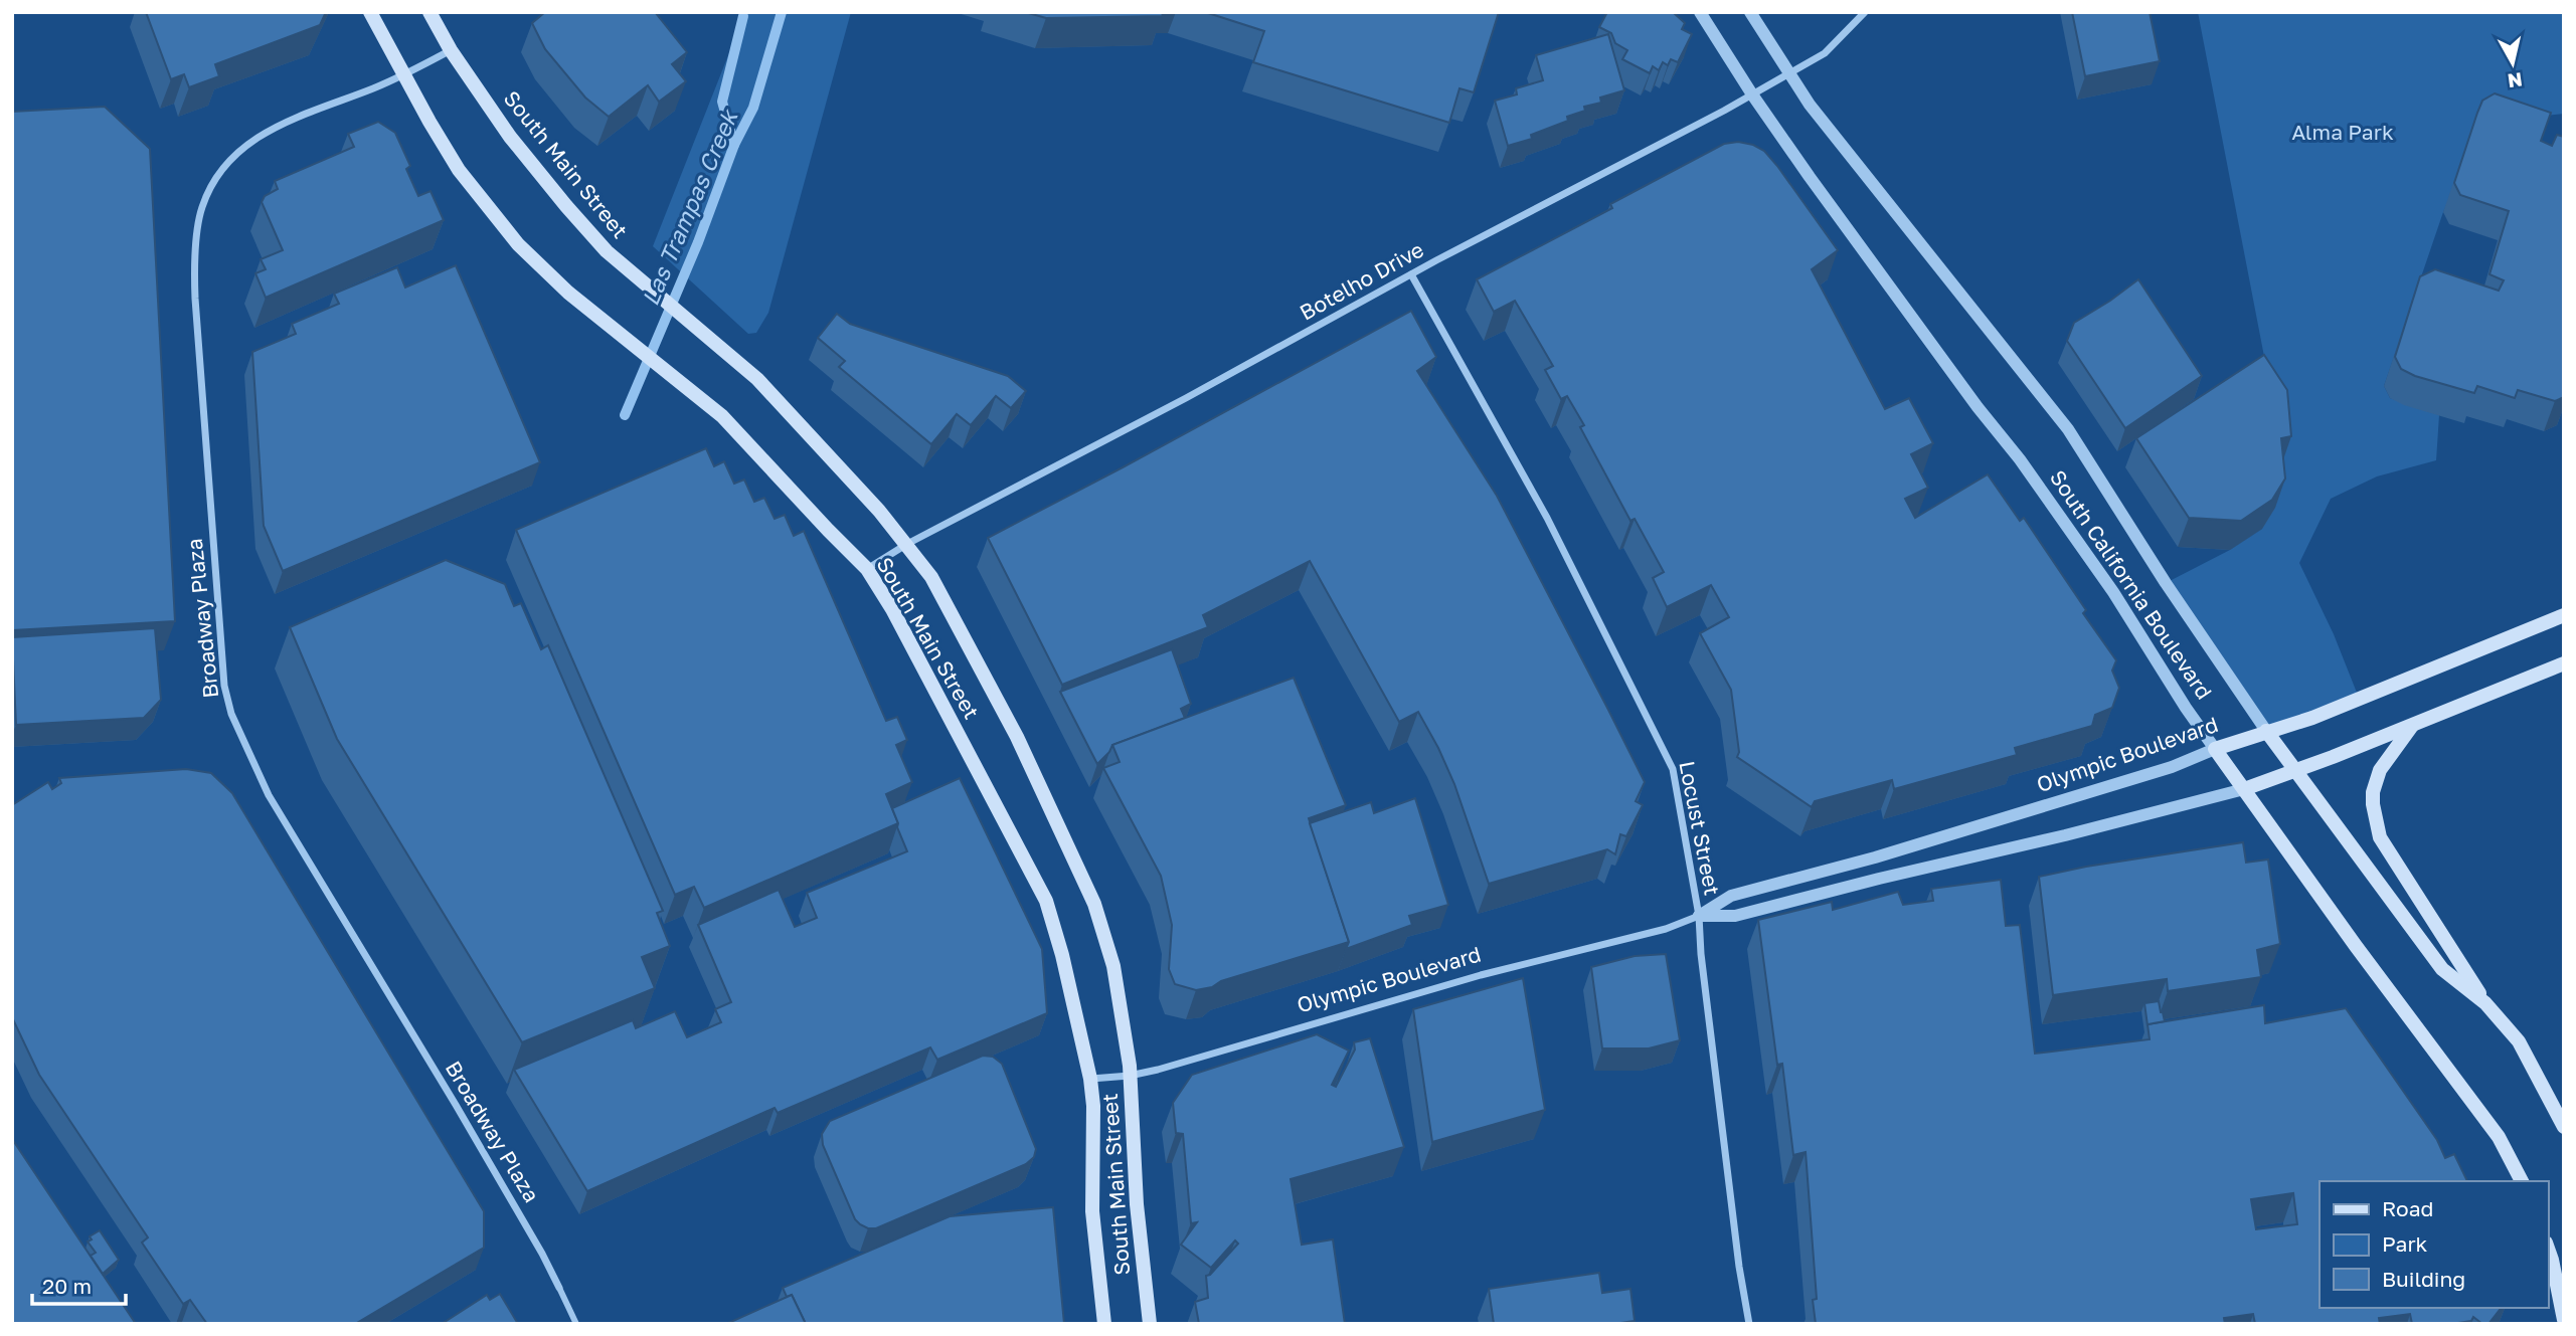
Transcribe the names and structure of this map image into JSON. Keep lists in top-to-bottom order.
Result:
{
  "streets": {
    "main road": ["South Main Street", "South California Boulevard", "Olympic Boulevard"],
    "street": ["Botelho Drive", "Broadway Plaza", "Locust Street"]
  },
  "crossings": [
    ["South Main Street", "Botelho Drive"],
    ["South Main Street", "Broadway Plaza"],
    ["South Main Street", "Olympic Boulevard"],
    ["Botelho Drive", "South California Boulevard"],
    ["Botelho Drive", "Locust Street"],
    ["South California Boulevard", "Olympic Boulevard"],
    ["Olympic Boulevard", "Locust Street"]
  ],
  "water": ["Las Trampas Creek"],
  "parks": ["Alma Park"],
  "legend": ["Road", "Park", "Building"],
  "scale_bar": "20 m",
  "north": "bottom"
}
